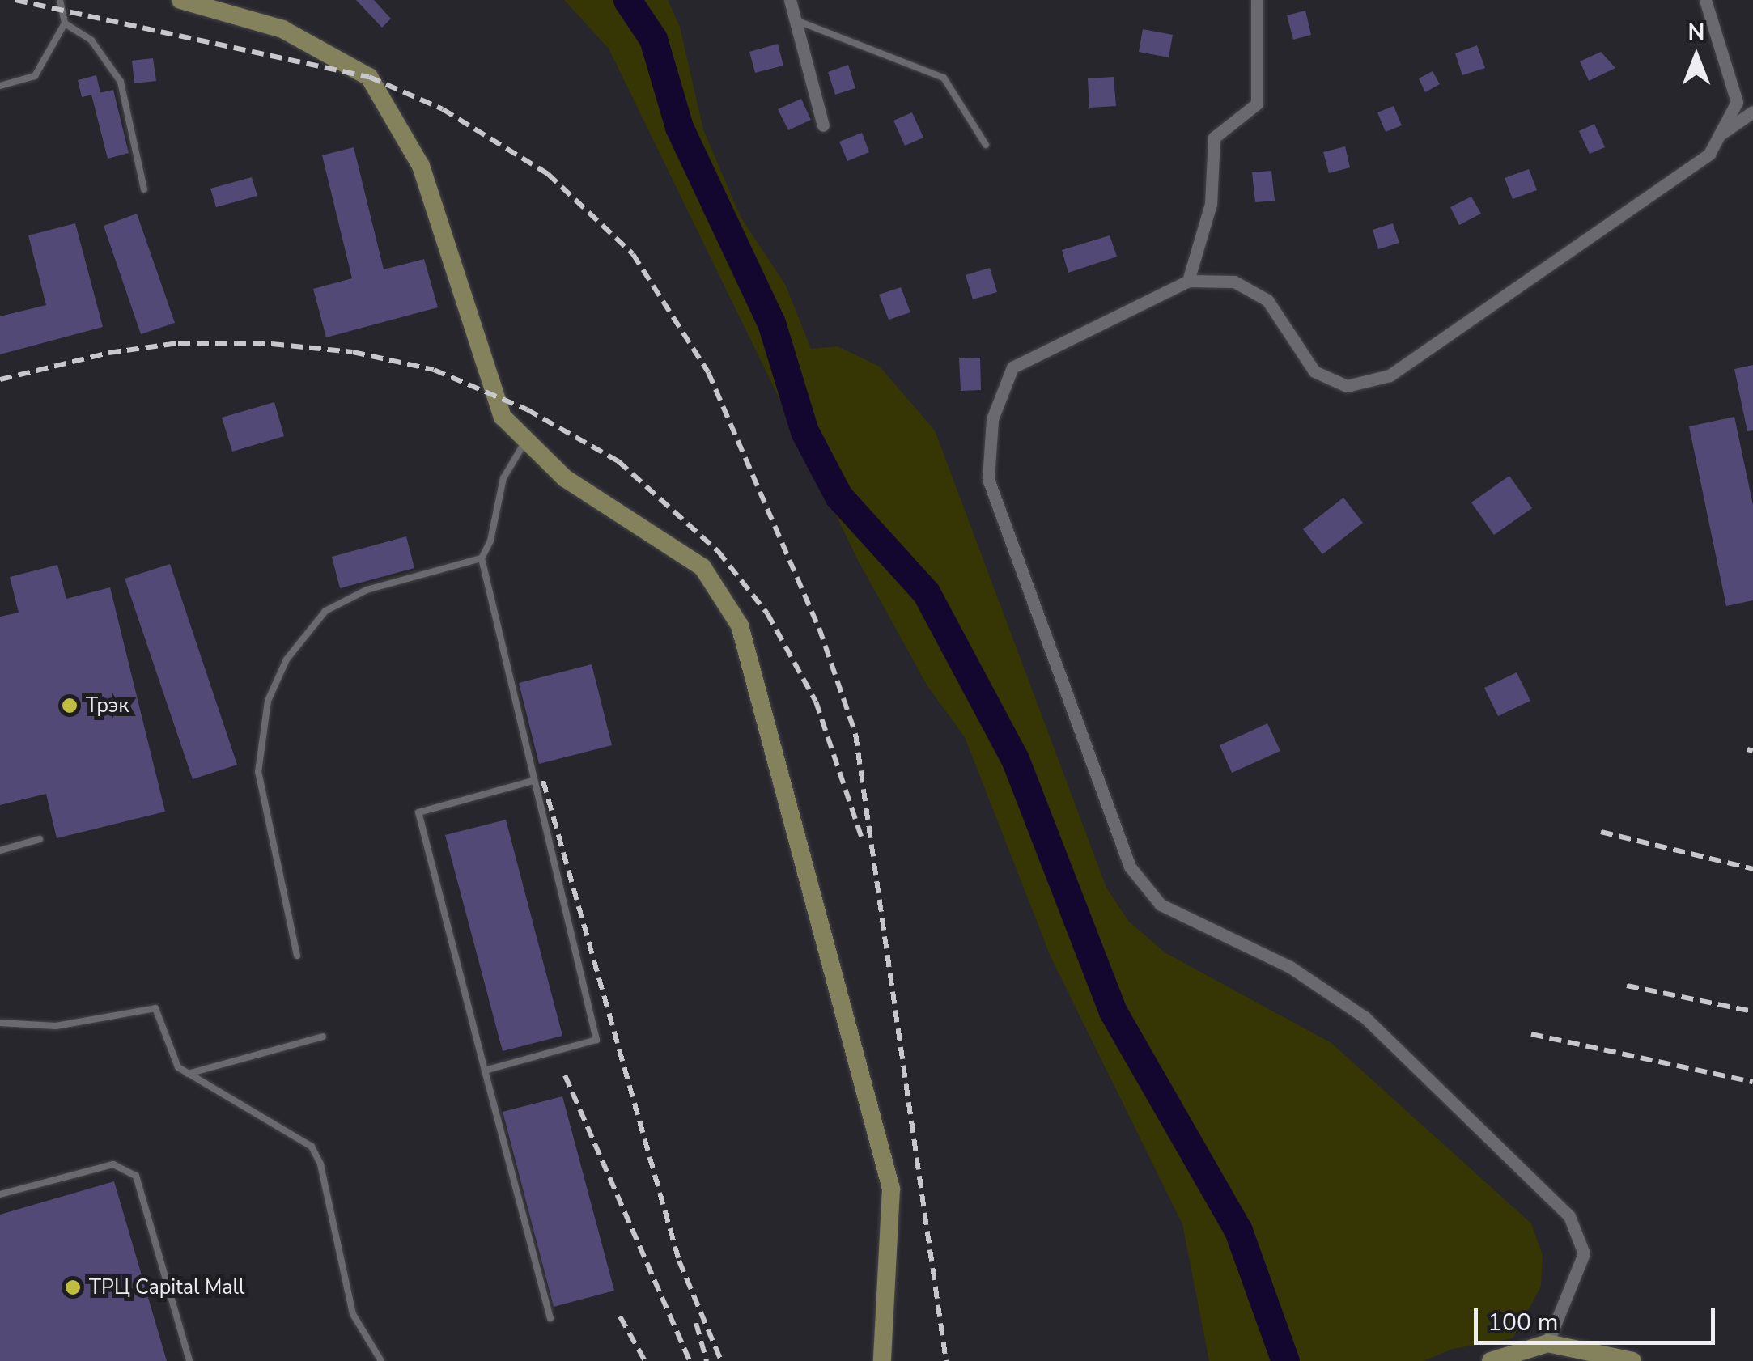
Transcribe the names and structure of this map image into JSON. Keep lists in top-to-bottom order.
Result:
{
  "places": ["Трэк", "ТРЦ Capital Mall"],
  "scale_bar": "100 m",
  "north": "top"
}
